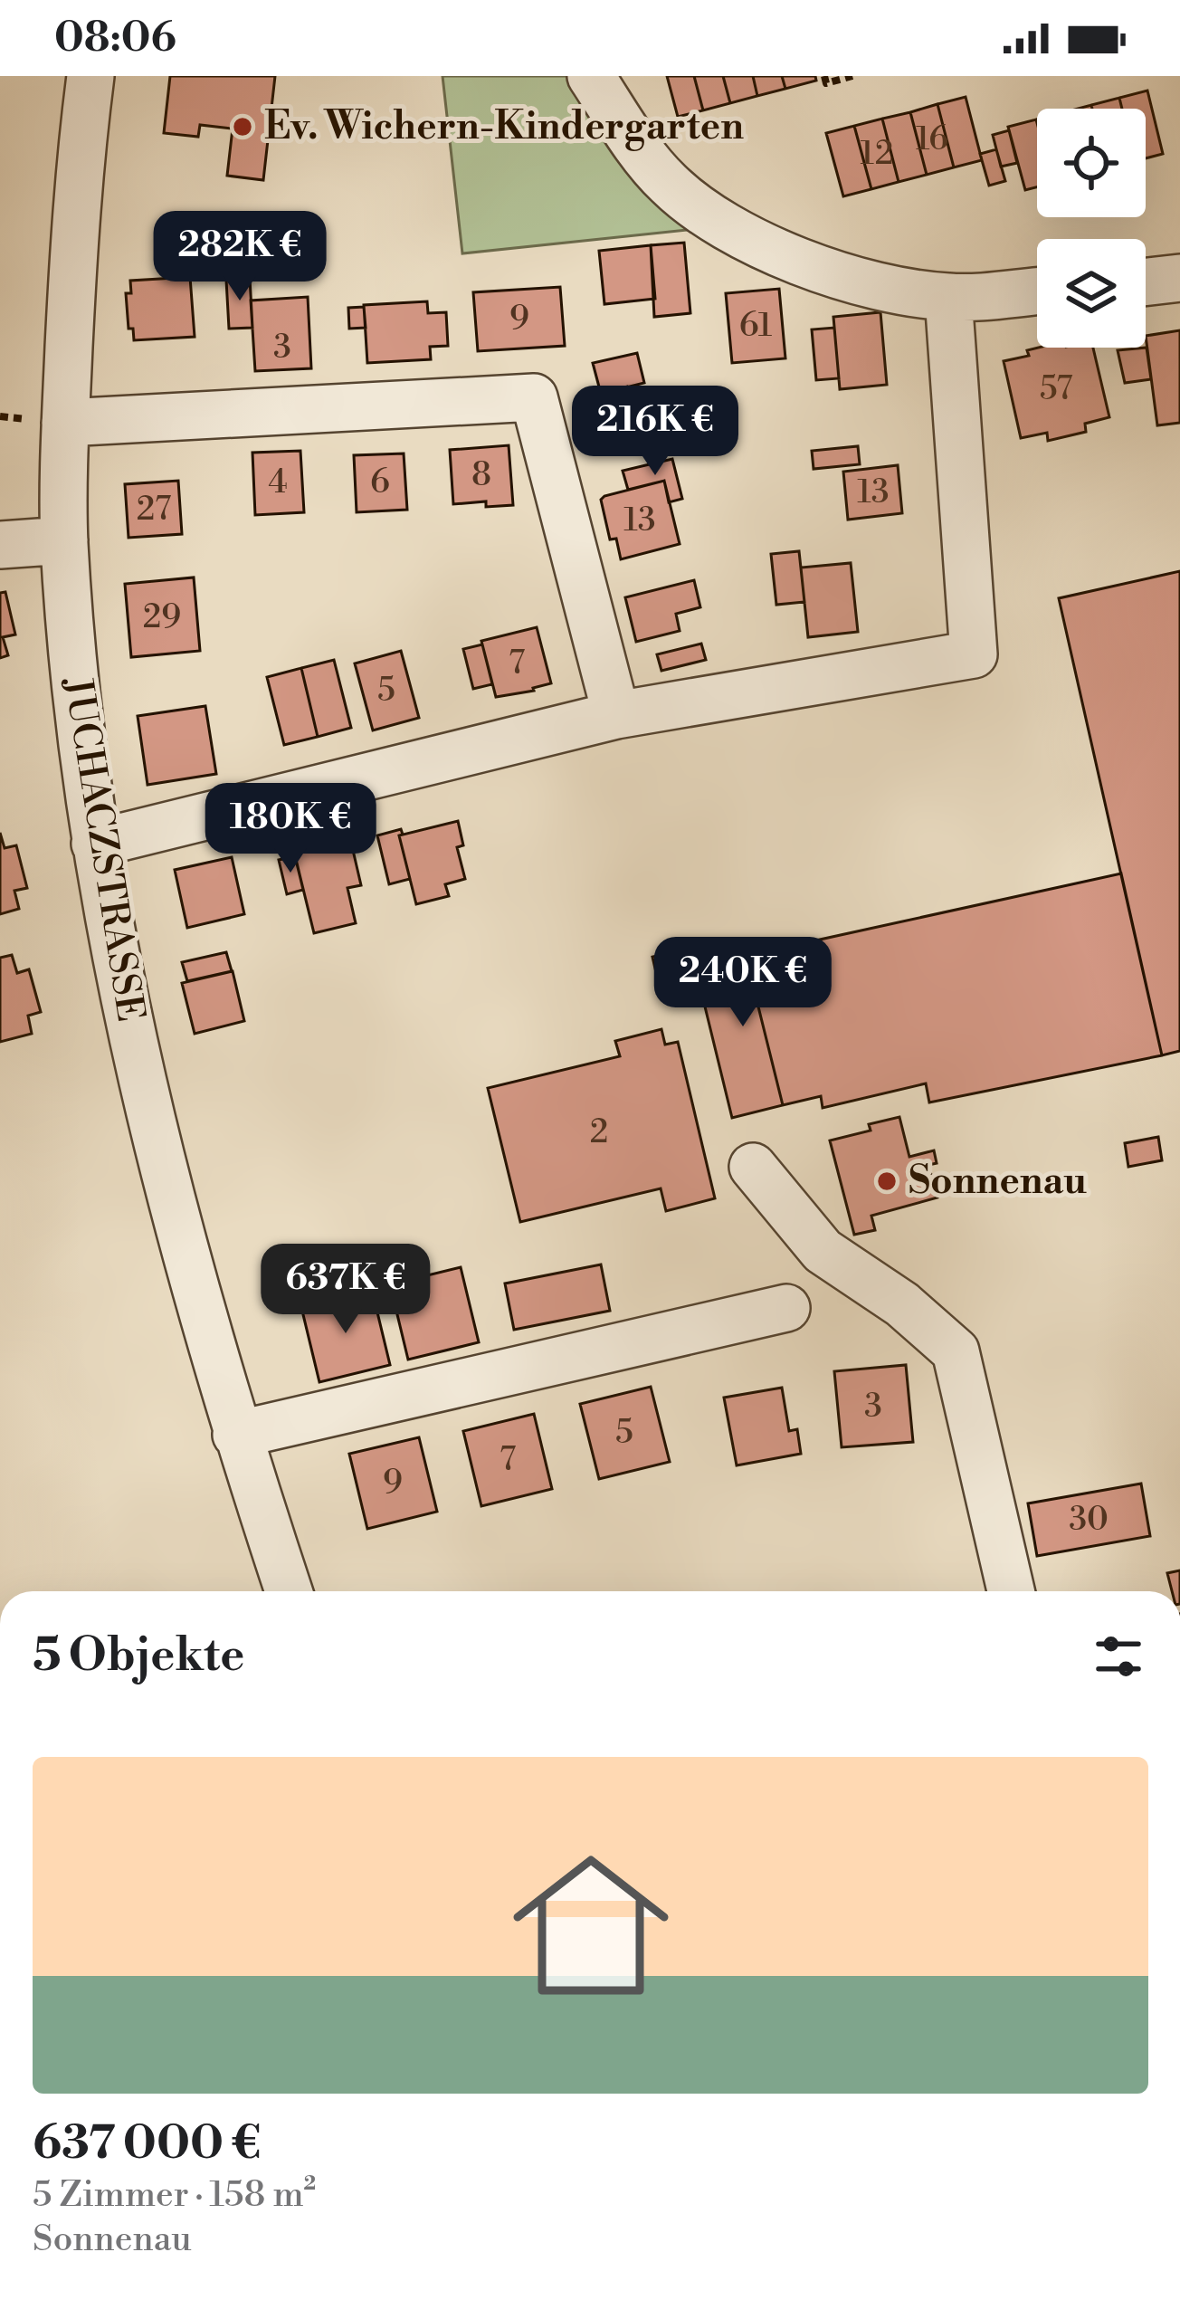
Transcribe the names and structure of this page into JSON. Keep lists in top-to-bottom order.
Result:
{
  "streets": {
    "street": ["JUCHACZSTRASSE"]
  },
  "places": ["Ev. Wichern-Kindergarten", "Sonnenau"],
  "house_numbers": [
    "16",
    "12",
    "9",
    "61",
    "3",
    "57",
    "8",
    "4",
    "6",
    "13",
    "27",
    "13",
    "29",
    "7",
    "5",
    "2",
    "3",
    "5",
    "7",
    "9",
    "30"
  ],
  "page": {
    "status": "08:06",
    "price": [
      "282K €",
      "216K €",
      "180K €",
      "240K €",
      "637K €"
    ],
    "heading": "5 Objekte",
    "list": [
      {
        "name": "637 000 €",
        "note": "5 Zimmer · 158 m² · Sonnenau"
      }
    ]
  }
}
